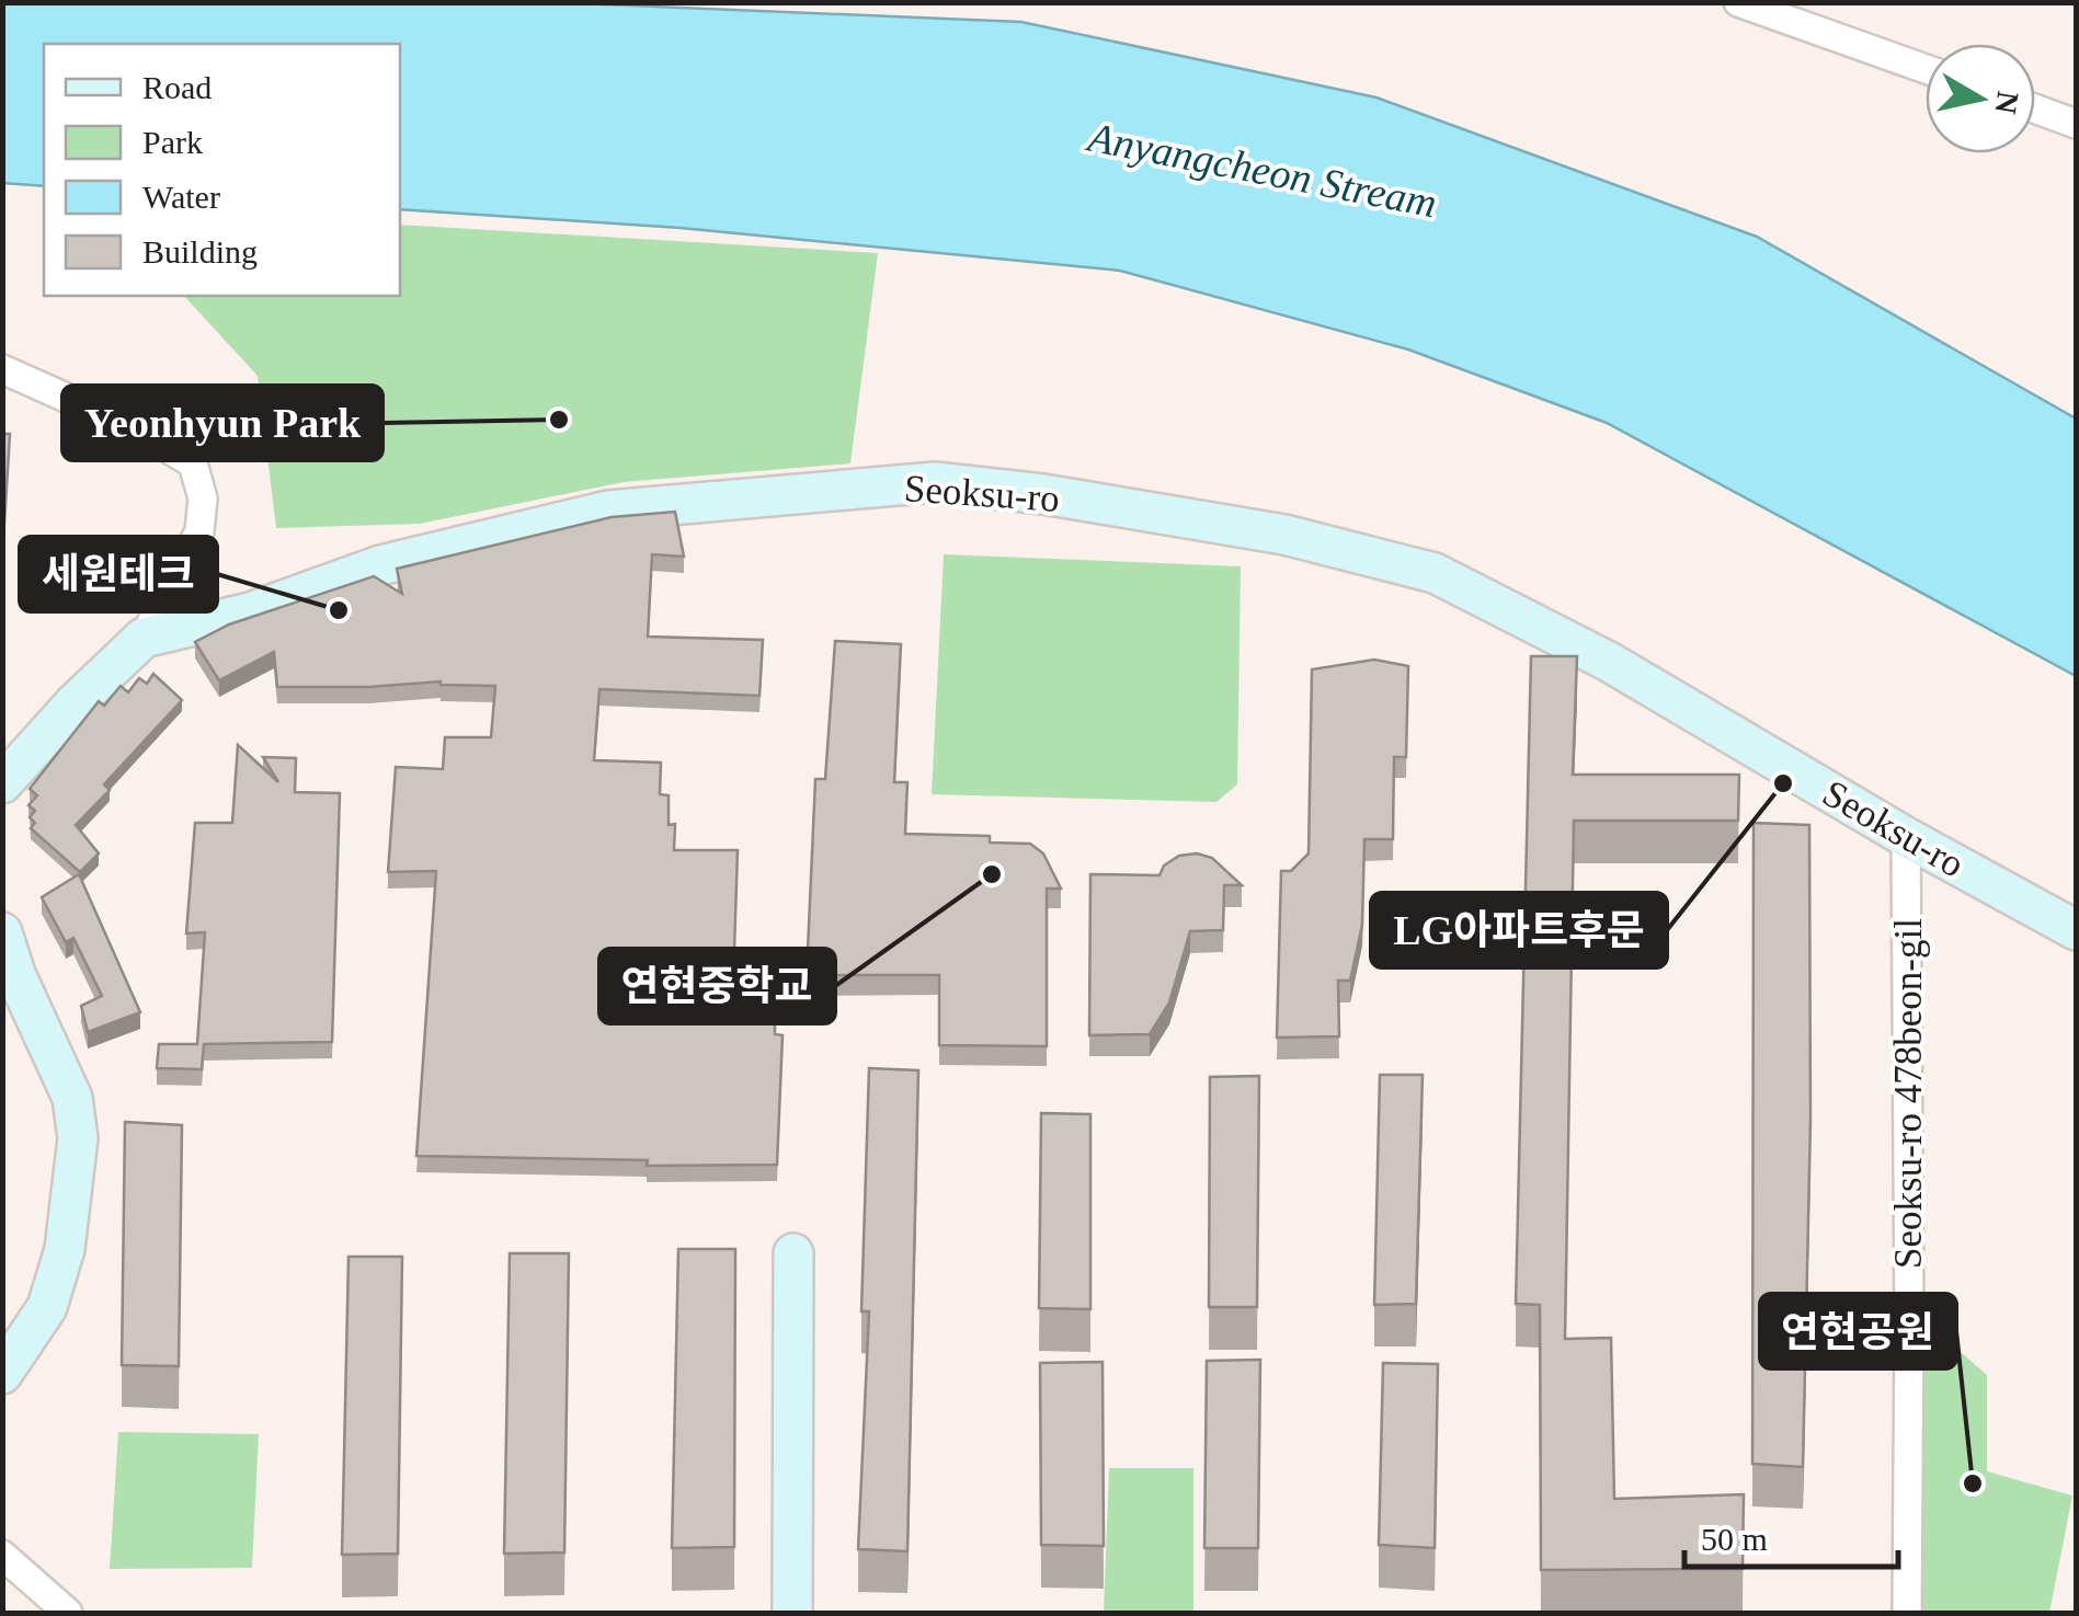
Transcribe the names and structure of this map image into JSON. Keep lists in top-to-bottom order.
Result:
{
  "streets": {
    "street": ["Seoksu-ro", "Seoksu-ro 478beon-gil"]
  },
  "crossings": [
    ["Seoksu-ro", "Seoksu-ro 478beon-gil"]
  ],
  "water": ["Anyangcheon Stream"],
  "places": [
    "Yeonhyun Park",
    "세원테크",
    "LG아파트후문",
    "연현중학교",
    "연현공원"
  ],
  "legend": [
    "Road",
    "Park",
    "Water",
    "Building"
  ],
  "scale_bar": "50 m",
  "north": "right"
}
